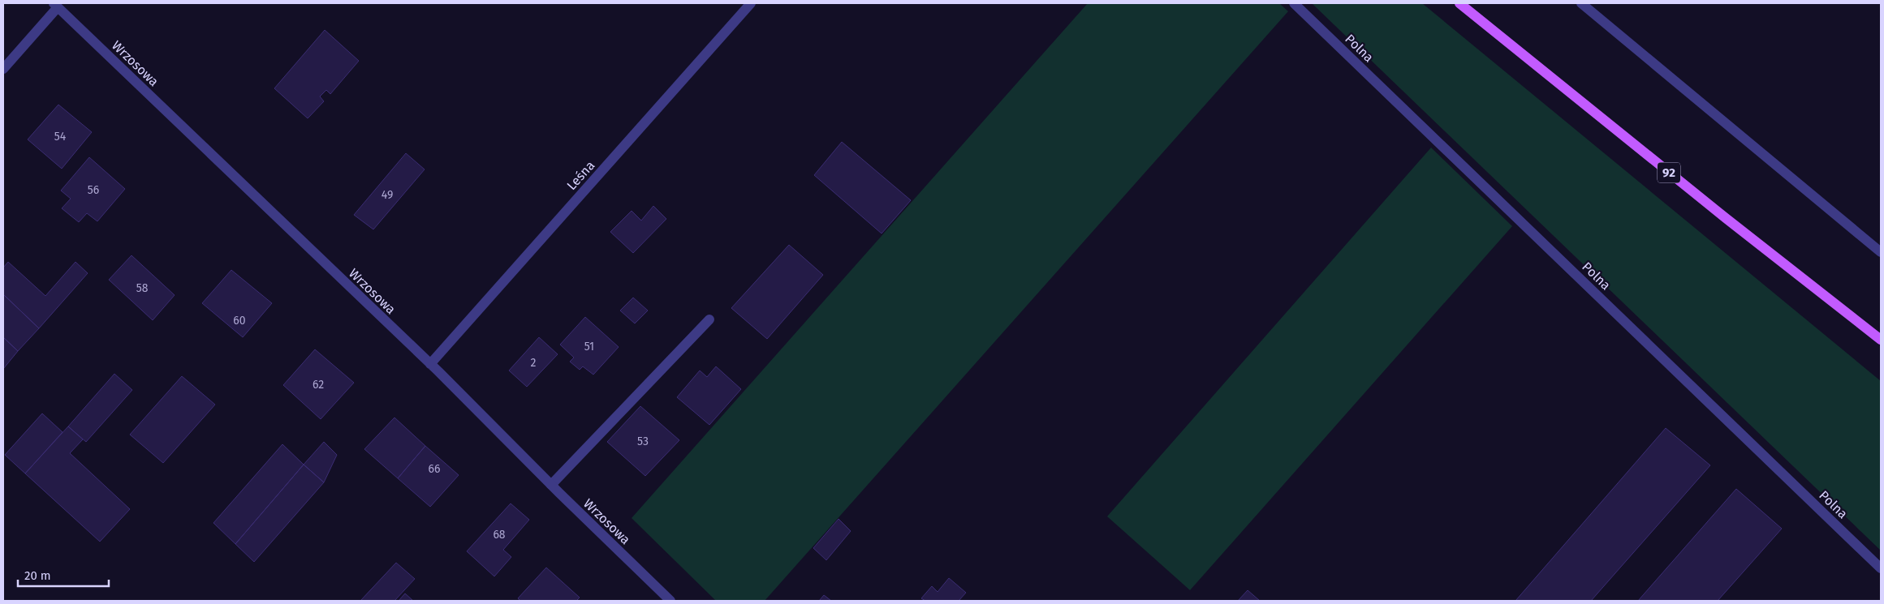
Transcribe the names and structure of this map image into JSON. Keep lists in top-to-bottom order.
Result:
{
  "streets": {
    "main road": ["92"],
    "street": ["Polna", "Wrzosowa", "Leśna"]
  },
  "crossings": [
    ["Wrzosowa", "Leśna"]
  ],
  "house_numbers": [
    "54",
    "56",
    "49",
    "58",
    "60",
    "51",
    "2",
    "62",
    "53",
    "66",
    "68"
  ],
  "scale_bar": "20 m"
}
